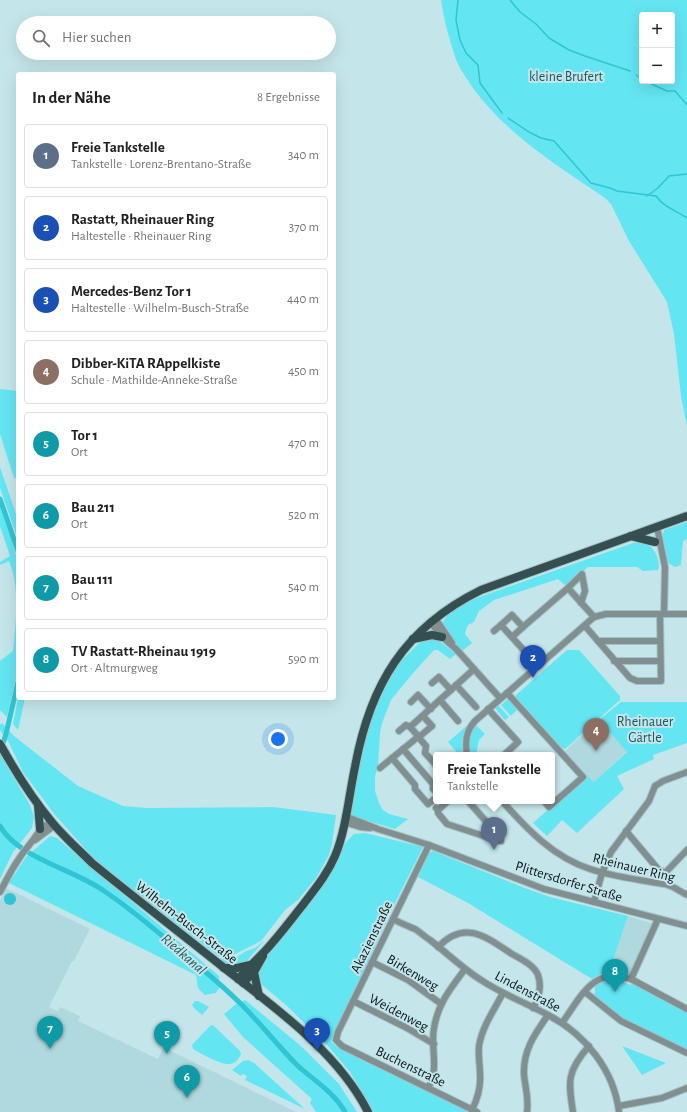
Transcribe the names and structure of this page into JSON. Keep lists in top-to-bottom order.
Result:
{
  "streets": {
    "main road": ["Wilhelm-Busch-Straße"],
    "street": [
      "Rheinauer Ring",
      "Plittersdorfer Straße",
      "Akazienstraße",
      "Birkenweg",
      "Lindenstraße",
      "Weidenweg",
      "Buchenstraße"
    ]
  },
  "crossings": [
    ["Plittersdorfer Straße", "Akazienstraße"],
    ["Akazienstraße", "Birkenweg"],
    ["Akazienstraße", "Lindenstraße"],
    ["Akazienstraße", "Weidenweg"],
    ["Akazienstraße", "Buchenstraße"]
  ],
  "water": ["Riedkanal"],
  "parks": ["kleine Brufert", "Rheinauer Gärtle"],
  "page": {
    "map_buttons": ["+", "−"],
    "search": "Hier suchen",
    "heading": ["In der Nähe", "8 Ergebnisse"],
    "list": [
      {
        "mark": "1",
        "name": "Freie Tankstelle",
        "note": "Tankstelle · Lorenz-Brentano-Straße",
        "value": "340 m"
      },
      {
        "mark": "2",
        "name": "Rastatt, Rheinauer Ring",
        "note": "Haltestelle · Rheinauer Ring",
        "value": "370 m"
      },
      {
        "mark": "3",
        "name": "Mercedes-Benz Tor 1",
        "note": "Haltestelle · Wilhelm-Busch-Straße",
        "value": "440 m"
      },
      {
        "mark": "4",
        "name": "Dibber-KiTA RAppelkiste",
        "note": "Schule · Mathilde-Anneke-Straße",
        "value": "450 m"
      },
      {
        "mark": "5",
        "name": "Tor 1",
        "note": "Ort",
        "value": "470 m"
      },
      {
        "mark": "6",
        "name": "Bau 211",
        "note": "Ort",
        "value": "520 m"
      },
      {
        "mark": "7",
        "name": "Bau 111",
        "note": "Ort",
        "value": "540 m"
      },
      {
        "mark": "8",
        "name": "TV Rastatt-Rheinau 1919",
        "note": "Ort · Altmurgweg",
        "value": "590 m"
      }
    ],
    "pins": [
      "2",
      "4",
      "1",
      "8",
      "7",
      "3",
      "5",
      "6"
    ],
    "popup": ["Freie Tankstelle", "Tankstelle"]
  }
}
